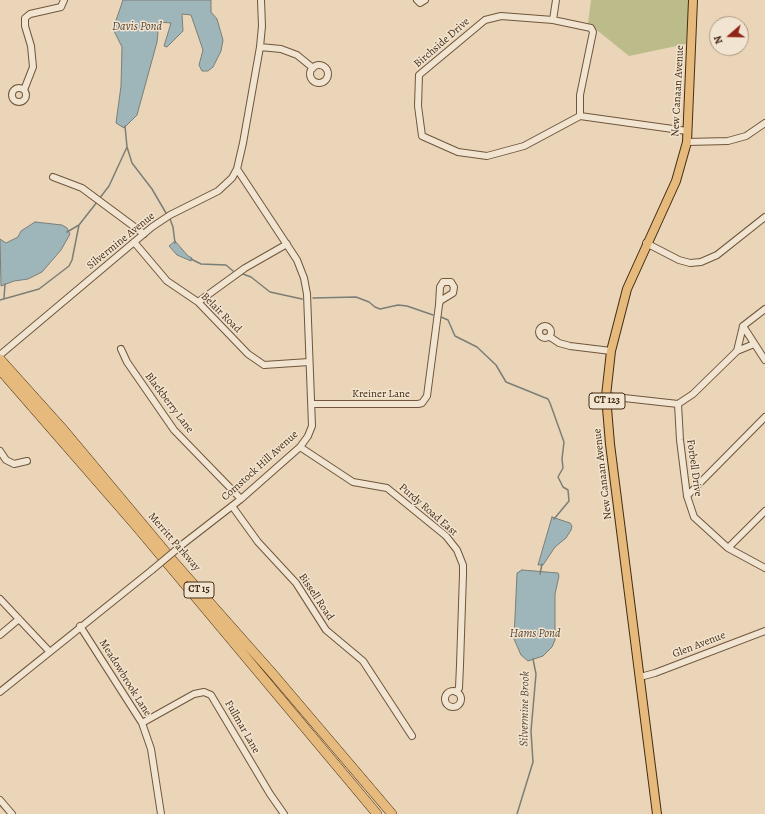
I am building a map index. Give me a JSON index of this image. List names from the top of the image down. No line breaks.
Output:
{"streets":{"highway":["Merritt Parkway","CT 15"],"main road":["New Canaan Avenue","CT 123"],"street":["Birchside Drive","Silvermine Avenue","Belair Road","Kreiner Lane","Blackberry Lane","Comstock Hill Avenue","Forbell Drive","Purdy Road East","Bissell Road","Glen Avenue","Meadowbrook Lane","Fullmar Lane"]},"crossings":[["New Canaan Avenue","Glen Avenue"],["Silvermine Avenue","Belair Road"],["Silvermine Avenue","Comstock Hill Avenue"],["Belair Road","Comstock Hill Avenue"],["Kreiner Lane","Comstock Hill Avenue"],["Blackberry Lane","Comstock Hill Avenue"],["Comstock Hill Avenue","Purdy Road East"],["Comstock Hill Avenue","Bissell Road"],["Comstock Hill Avenue","Meadowbrook Lane"],["Meadowbrook Lane","Fullmar Lane"]],"water":["Davis Pond","Hams Pond","Silvermine Brook"],"north":"left"}
